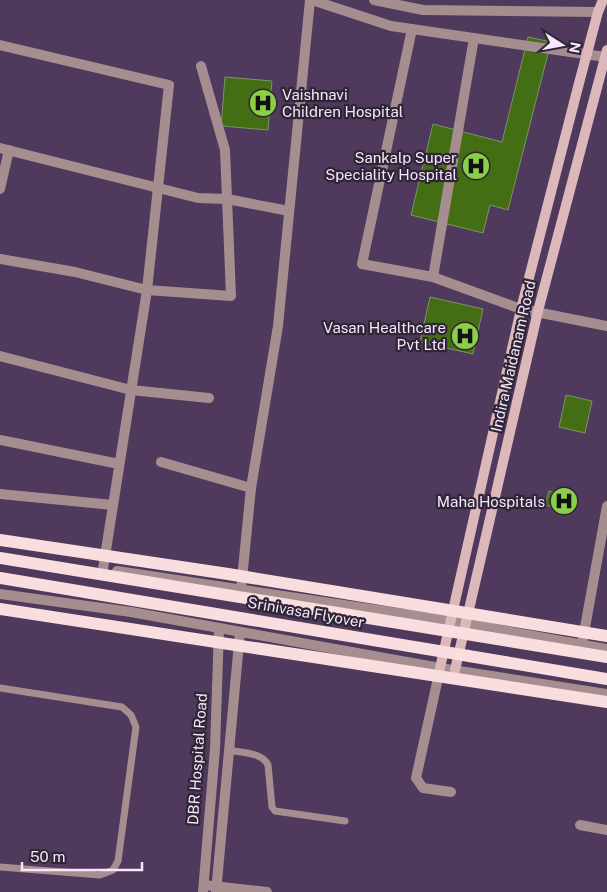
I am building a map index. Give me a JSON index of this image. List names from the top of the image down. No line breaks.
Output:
{"streets":{"main road":["Indira Maidanam Road","Srinivasa Flyover"],"street":["DBR Hospital Road"]},"places":{"hospital":["Vaishnavi Children Hospital","Sankalp Super Speciality Hospital","Vasan Healthcare Pvt Ltd","Maha Hospitals"]},"scale_bar":"50 m","north":"right"}
